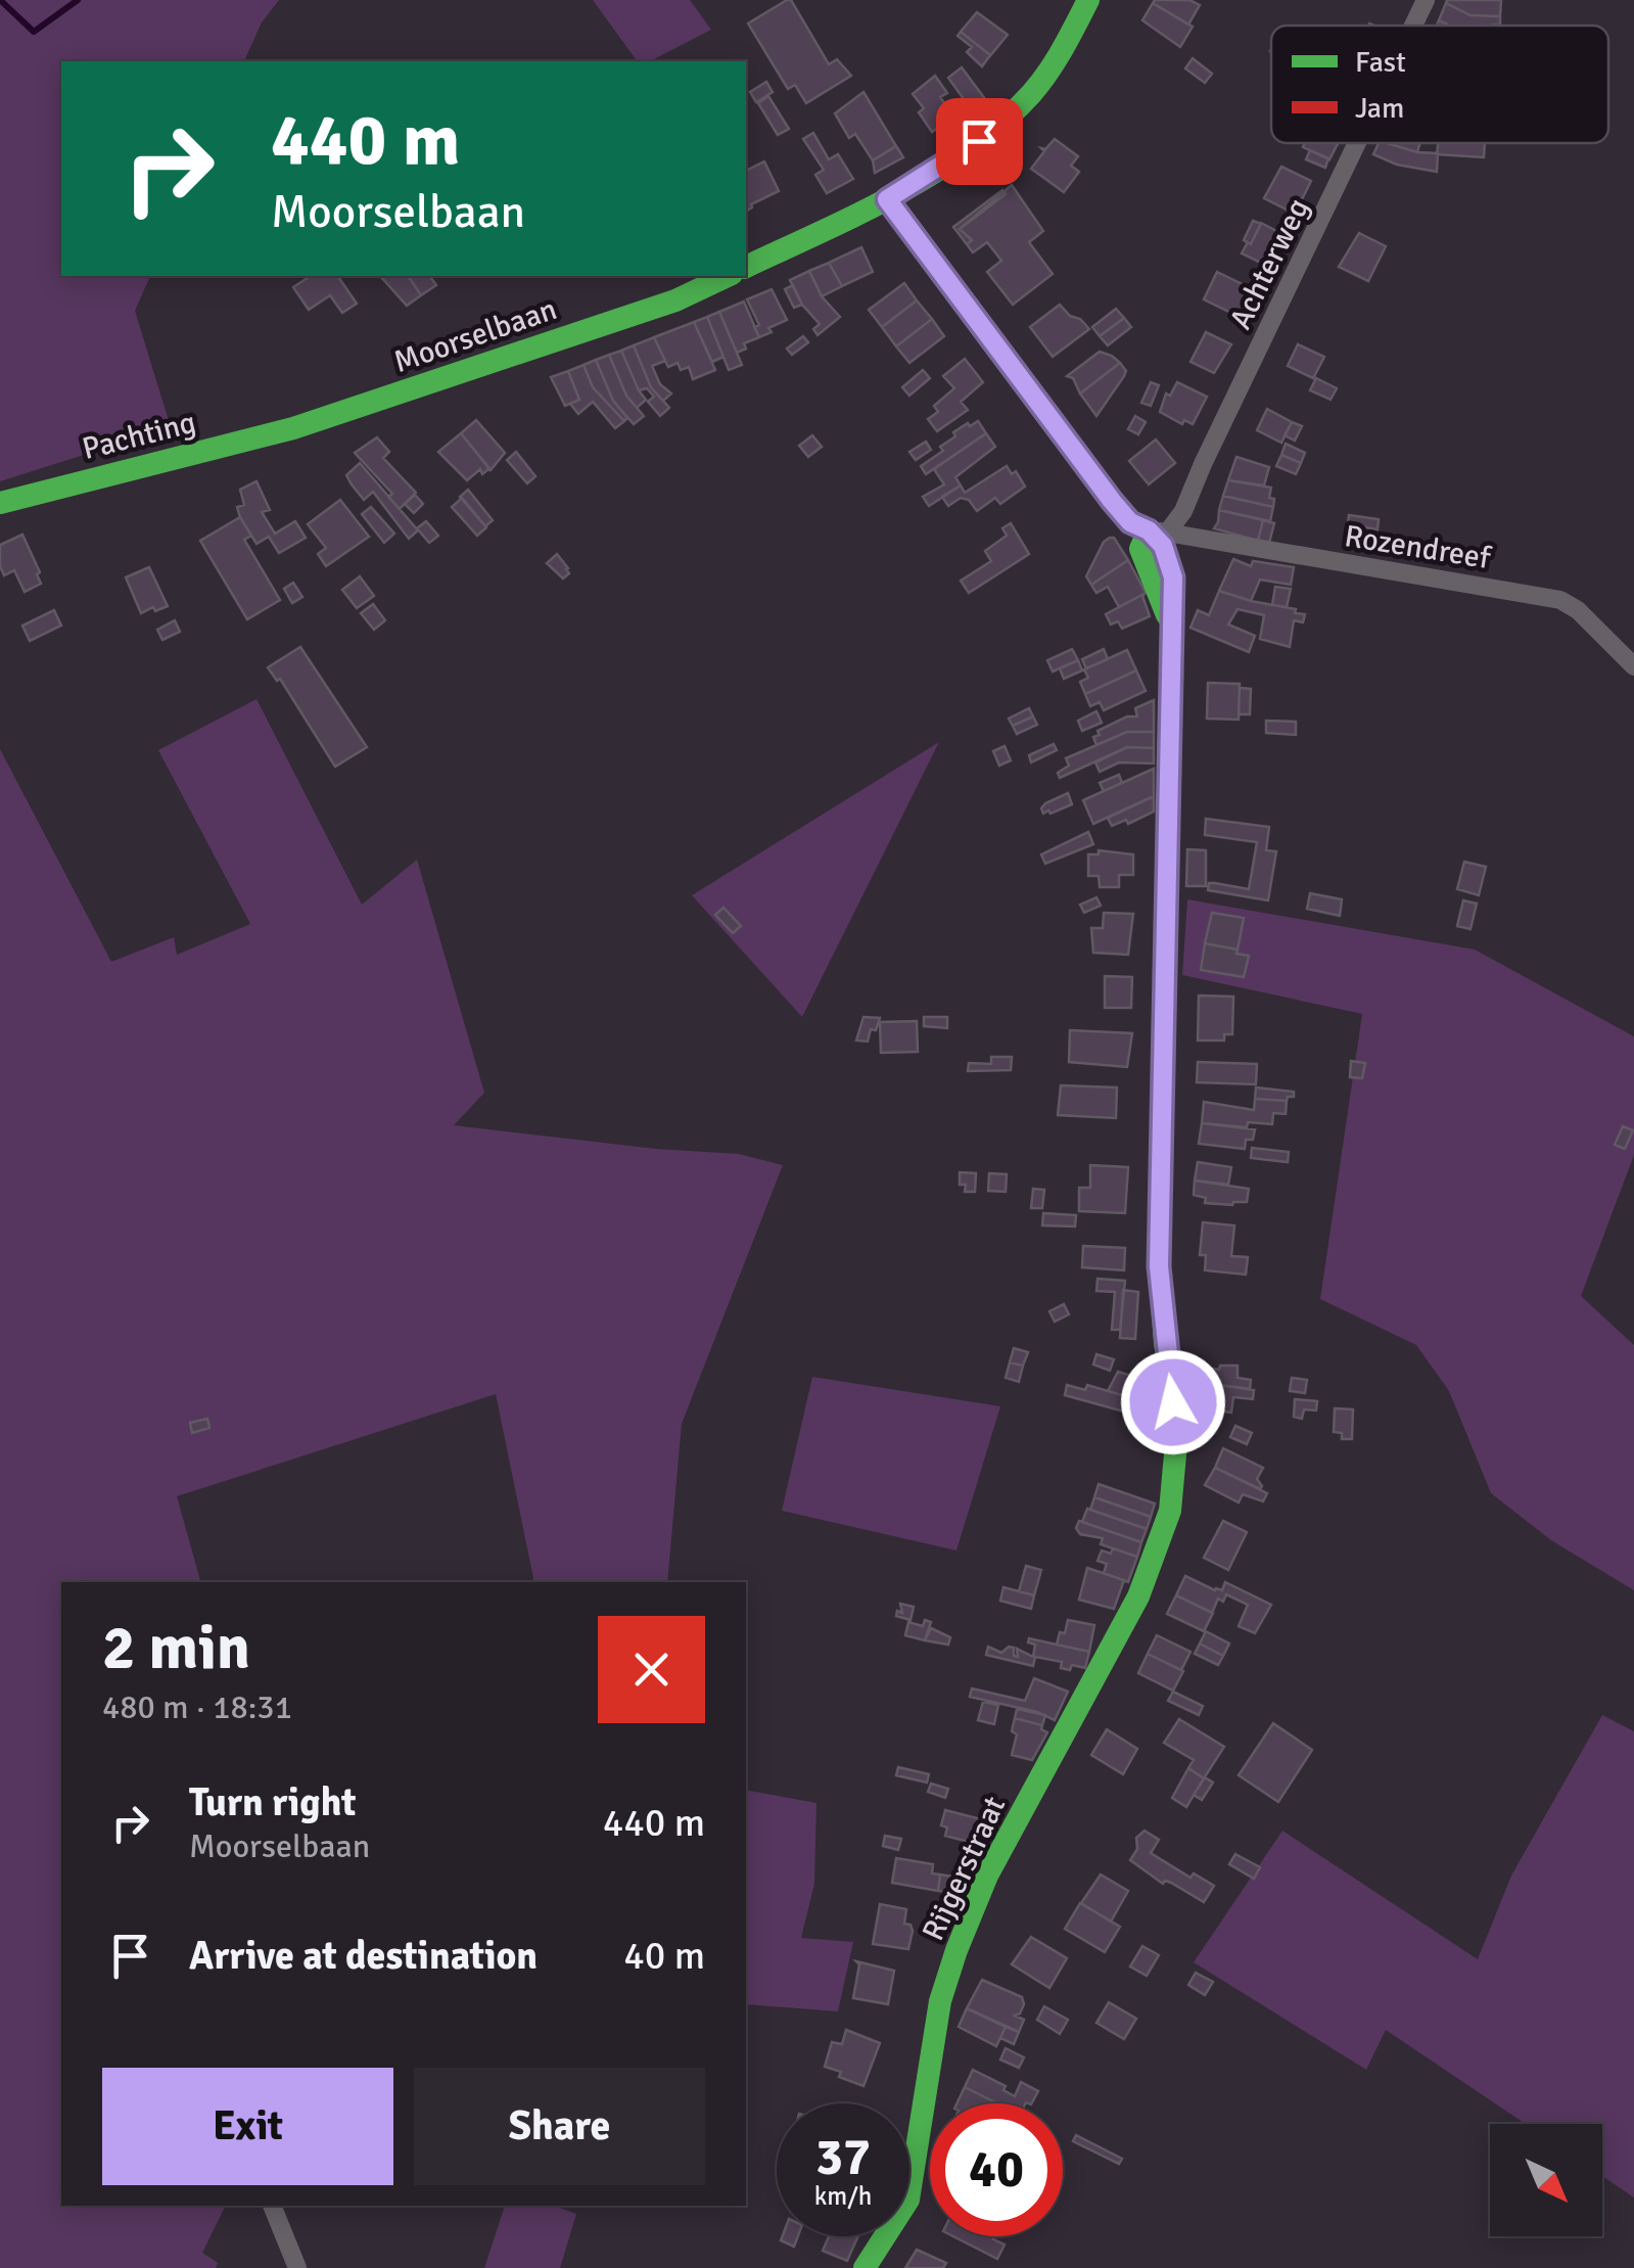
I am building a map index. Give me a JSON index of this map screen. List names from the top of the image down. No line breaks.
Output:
{"streets":{"street":["Achterweg","Moorselbaan","Pachting","Rozendreef","Rijgerstraat"]},"crossings":[["Achterweg","Rozendreef"],["Achterweg","Rijgerstraat"],["Moorselbaan","Pachting"],["Rozendreef","Rijgerstraat"]],"legend":["Fast","Jam"],"north":"bottom right","page":{"turn":["440 m","Moorselbaan"],"heading":["2 min","480 m · 18:31"],"list":[{"name":"Turn right","note":"Moorselbaan","value":"440 m"},{"name":"Arrive at destination","value":"40 m"}],"buttons":["Exit","Share"],"speed":"37 km/h","limit":"40"}}
